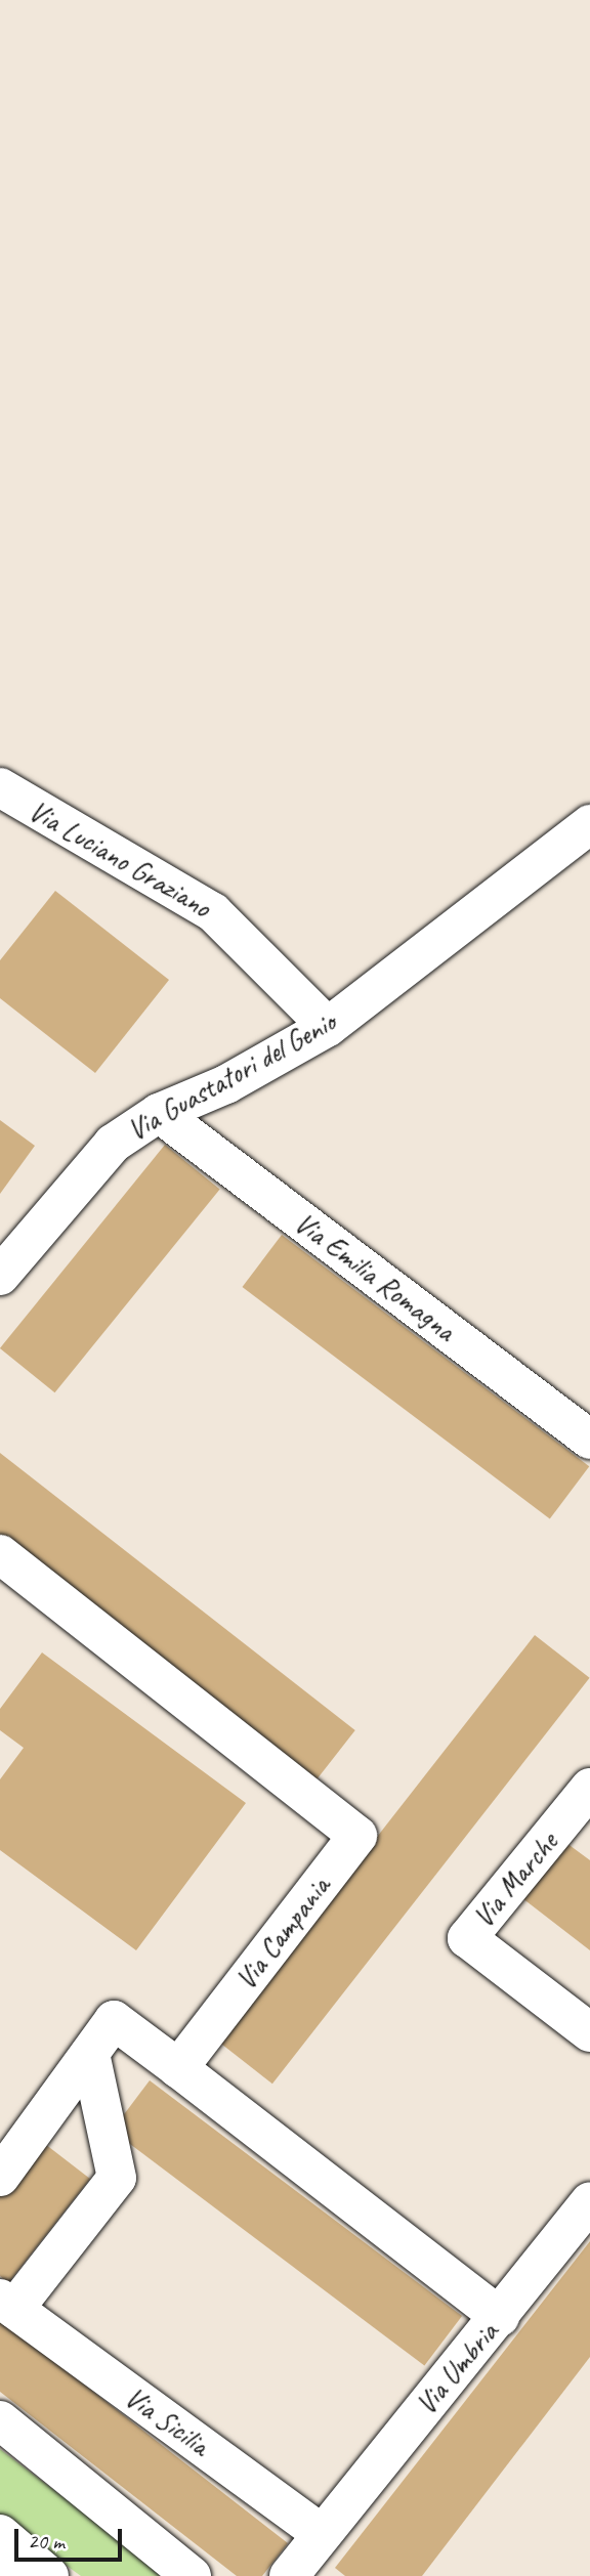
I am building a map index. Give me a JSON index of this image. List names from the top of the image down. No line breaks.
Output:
{"streets":{"street":["Via Luciano Graziano","Via Guastatori del Genio","Via Emilia Romagna","Via Marche","Via Campania","Via Umbria","Via Sicilia"]},"crossings":[["Via Luciano Graziano","Via Guastatori del Genio"],["Via Guastatori del Genio","Via Emilia Romagna"],["Via Umbria","Via Sicilia"]],"scale_bar":"20 m"}
